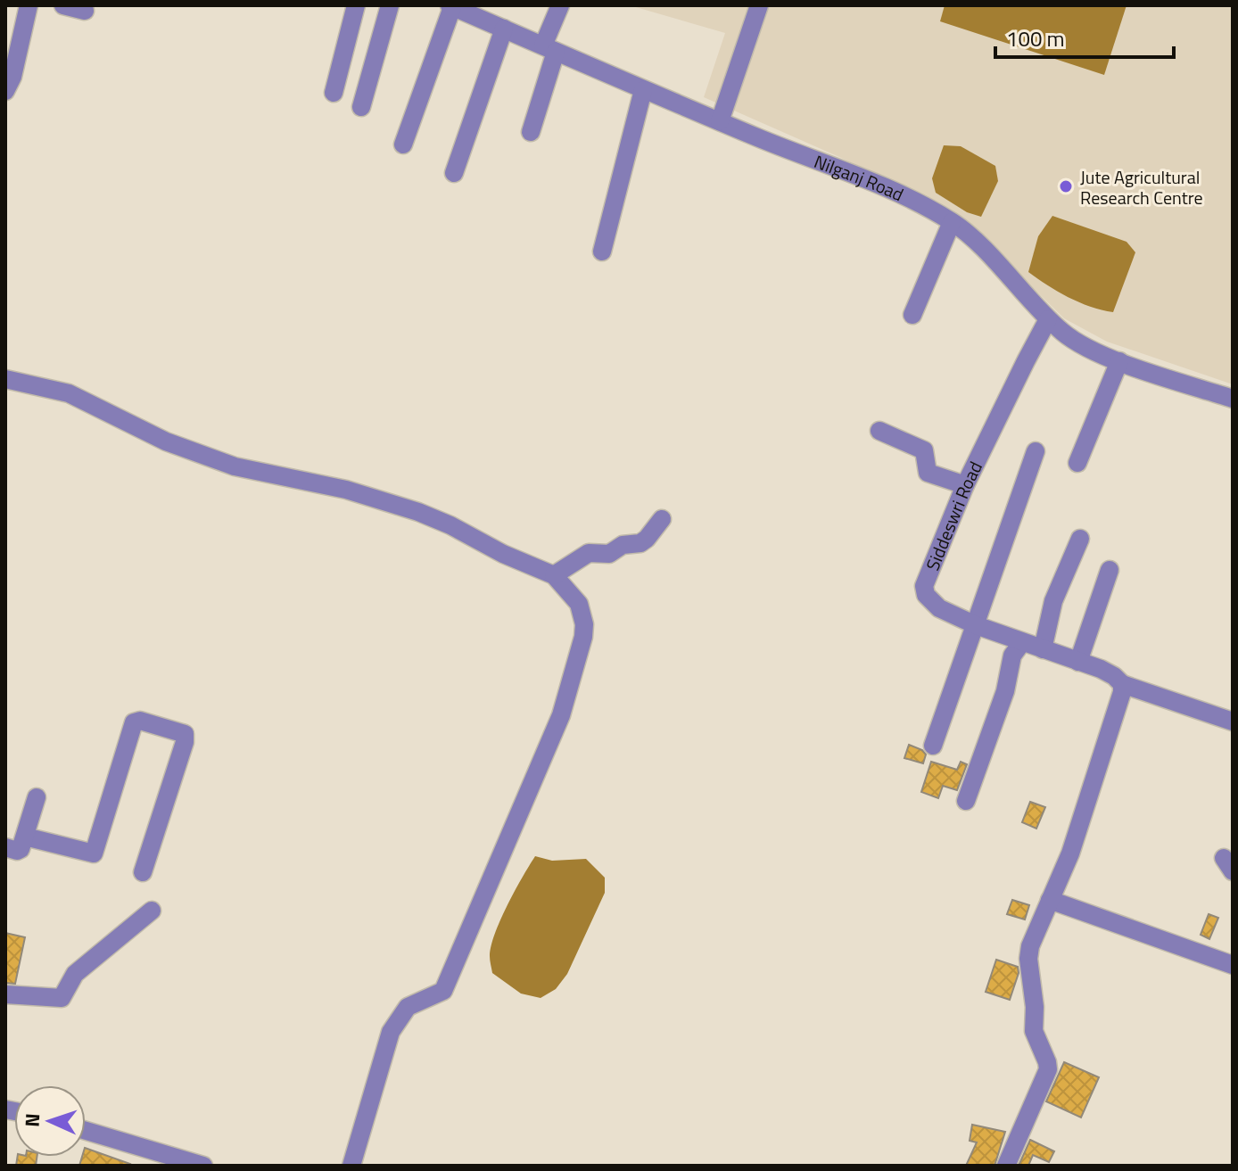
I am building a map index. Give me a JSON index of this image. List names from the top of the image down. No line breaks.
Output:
{"streets":{"street":["Nilganj Road","Siddeswri Road"]},"crossings":[["Nilganj Road","Siddeswri Road"]],"places":["Jute Agricultural Research Centre"],"scale_bar":"100 m","north":"left"}
